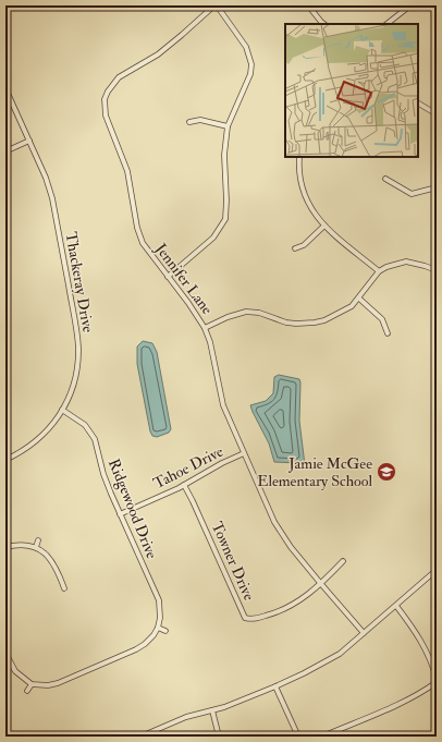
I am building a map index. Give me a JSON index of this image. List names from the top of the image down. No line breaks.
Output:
{"streets":{"street":["Jennifer Lane","Thackeray Drive","Tahoe Drive","Ridgewood Drive","Towner Drive"]},"crossings":[["Jennifer Lane","Tahoe Drive"],["Jennifer Lane","Towner Drive"],["Thackeray Drive","Ridgewood Drive"],["Tahoe Drive","Ridgewood Drive"],["Tahoe Drive","Towner Drive"]],"places":{"school or university":["Jamie McGee Elementary School"]}}
